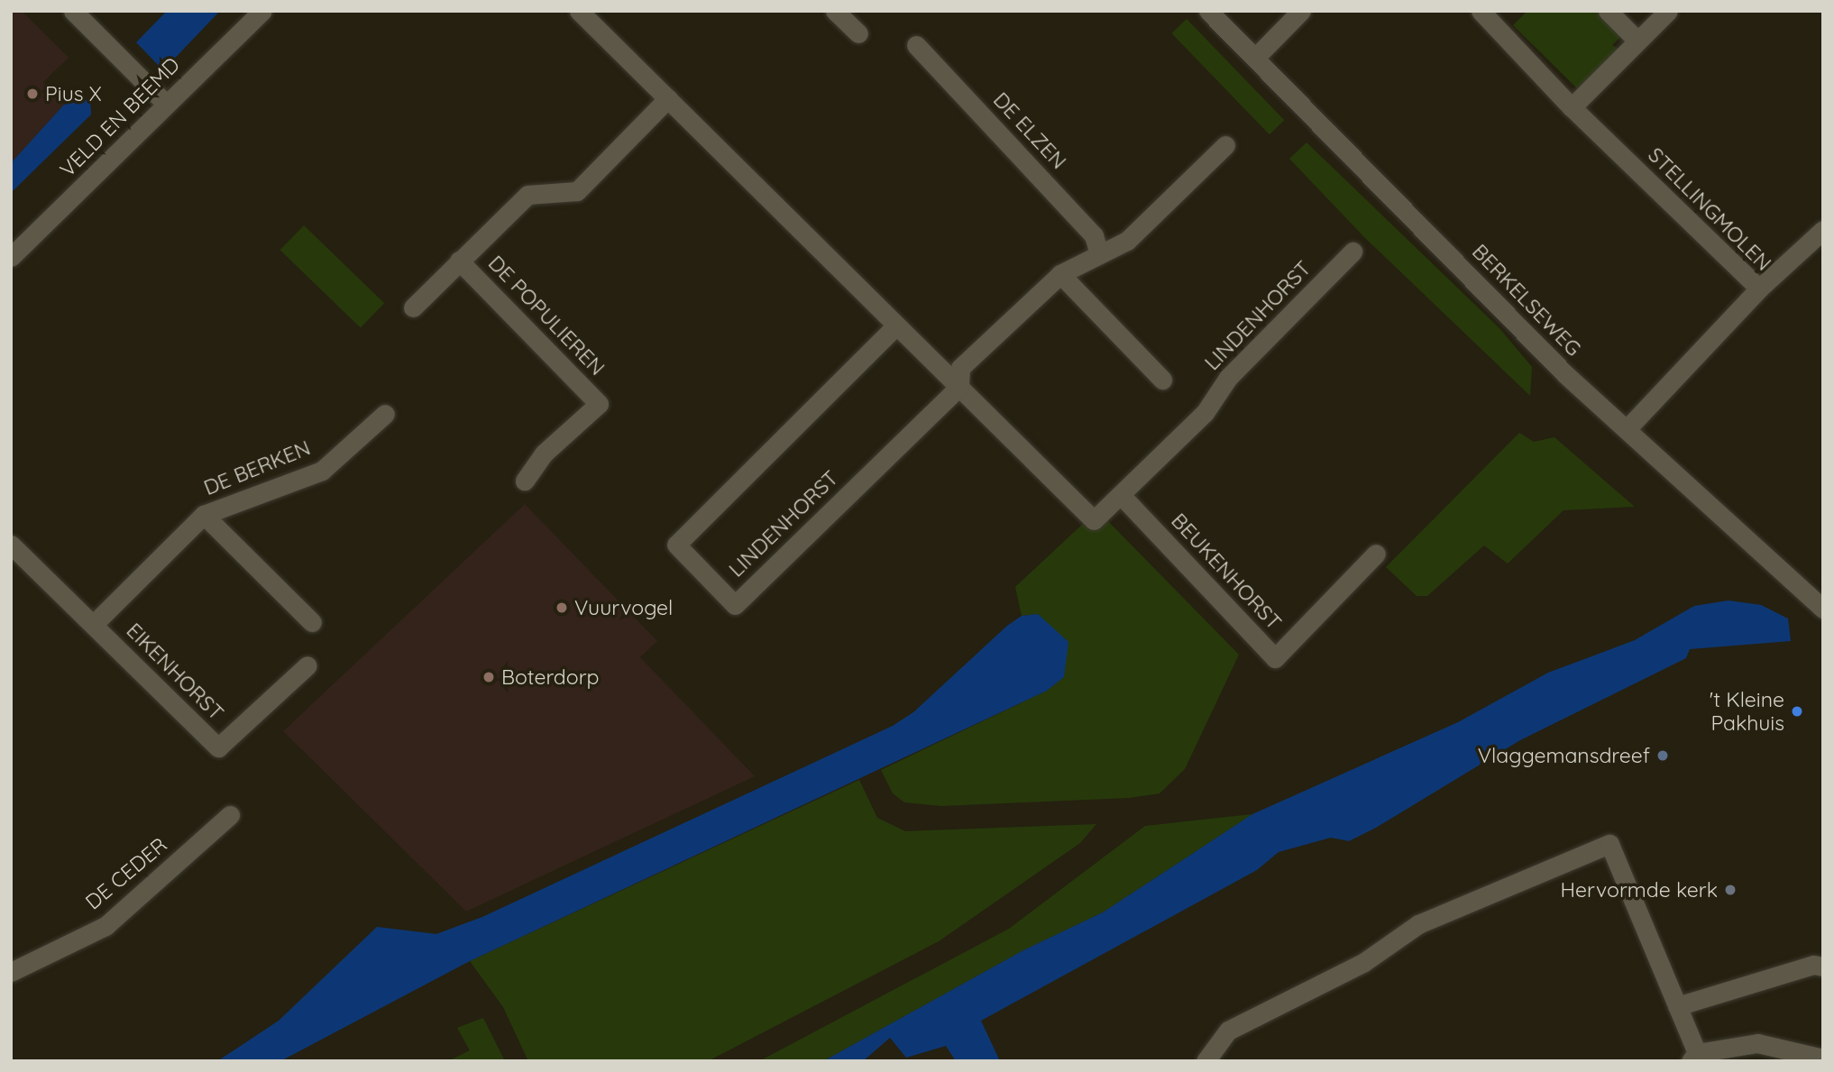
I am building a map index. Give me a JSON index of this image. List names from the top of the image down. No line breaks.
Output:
{"streets":{"street":["VELD EN BEEMD","DE ELZEN","STELLINGMOLEN","BERKELSEWEG","DE POPULIEREN","LINDENHORST","DE BERKEN","BEUKENHORST","EIKENHORST","DE CEDER"]},"crossings":[["STELLINGMOLEN","BERKELSEWEG"],["DE POPULIEREN","LINDENHORST"],["LINDENHORST","BEUKENHORST"],["DE BERKEN","EIKENHORST"]],"places":["Pius X","Vuurvogel","Boterdorp","'t Kleine Pakhuis","Vlaggemansdreef","Hervormde kerk"]}
